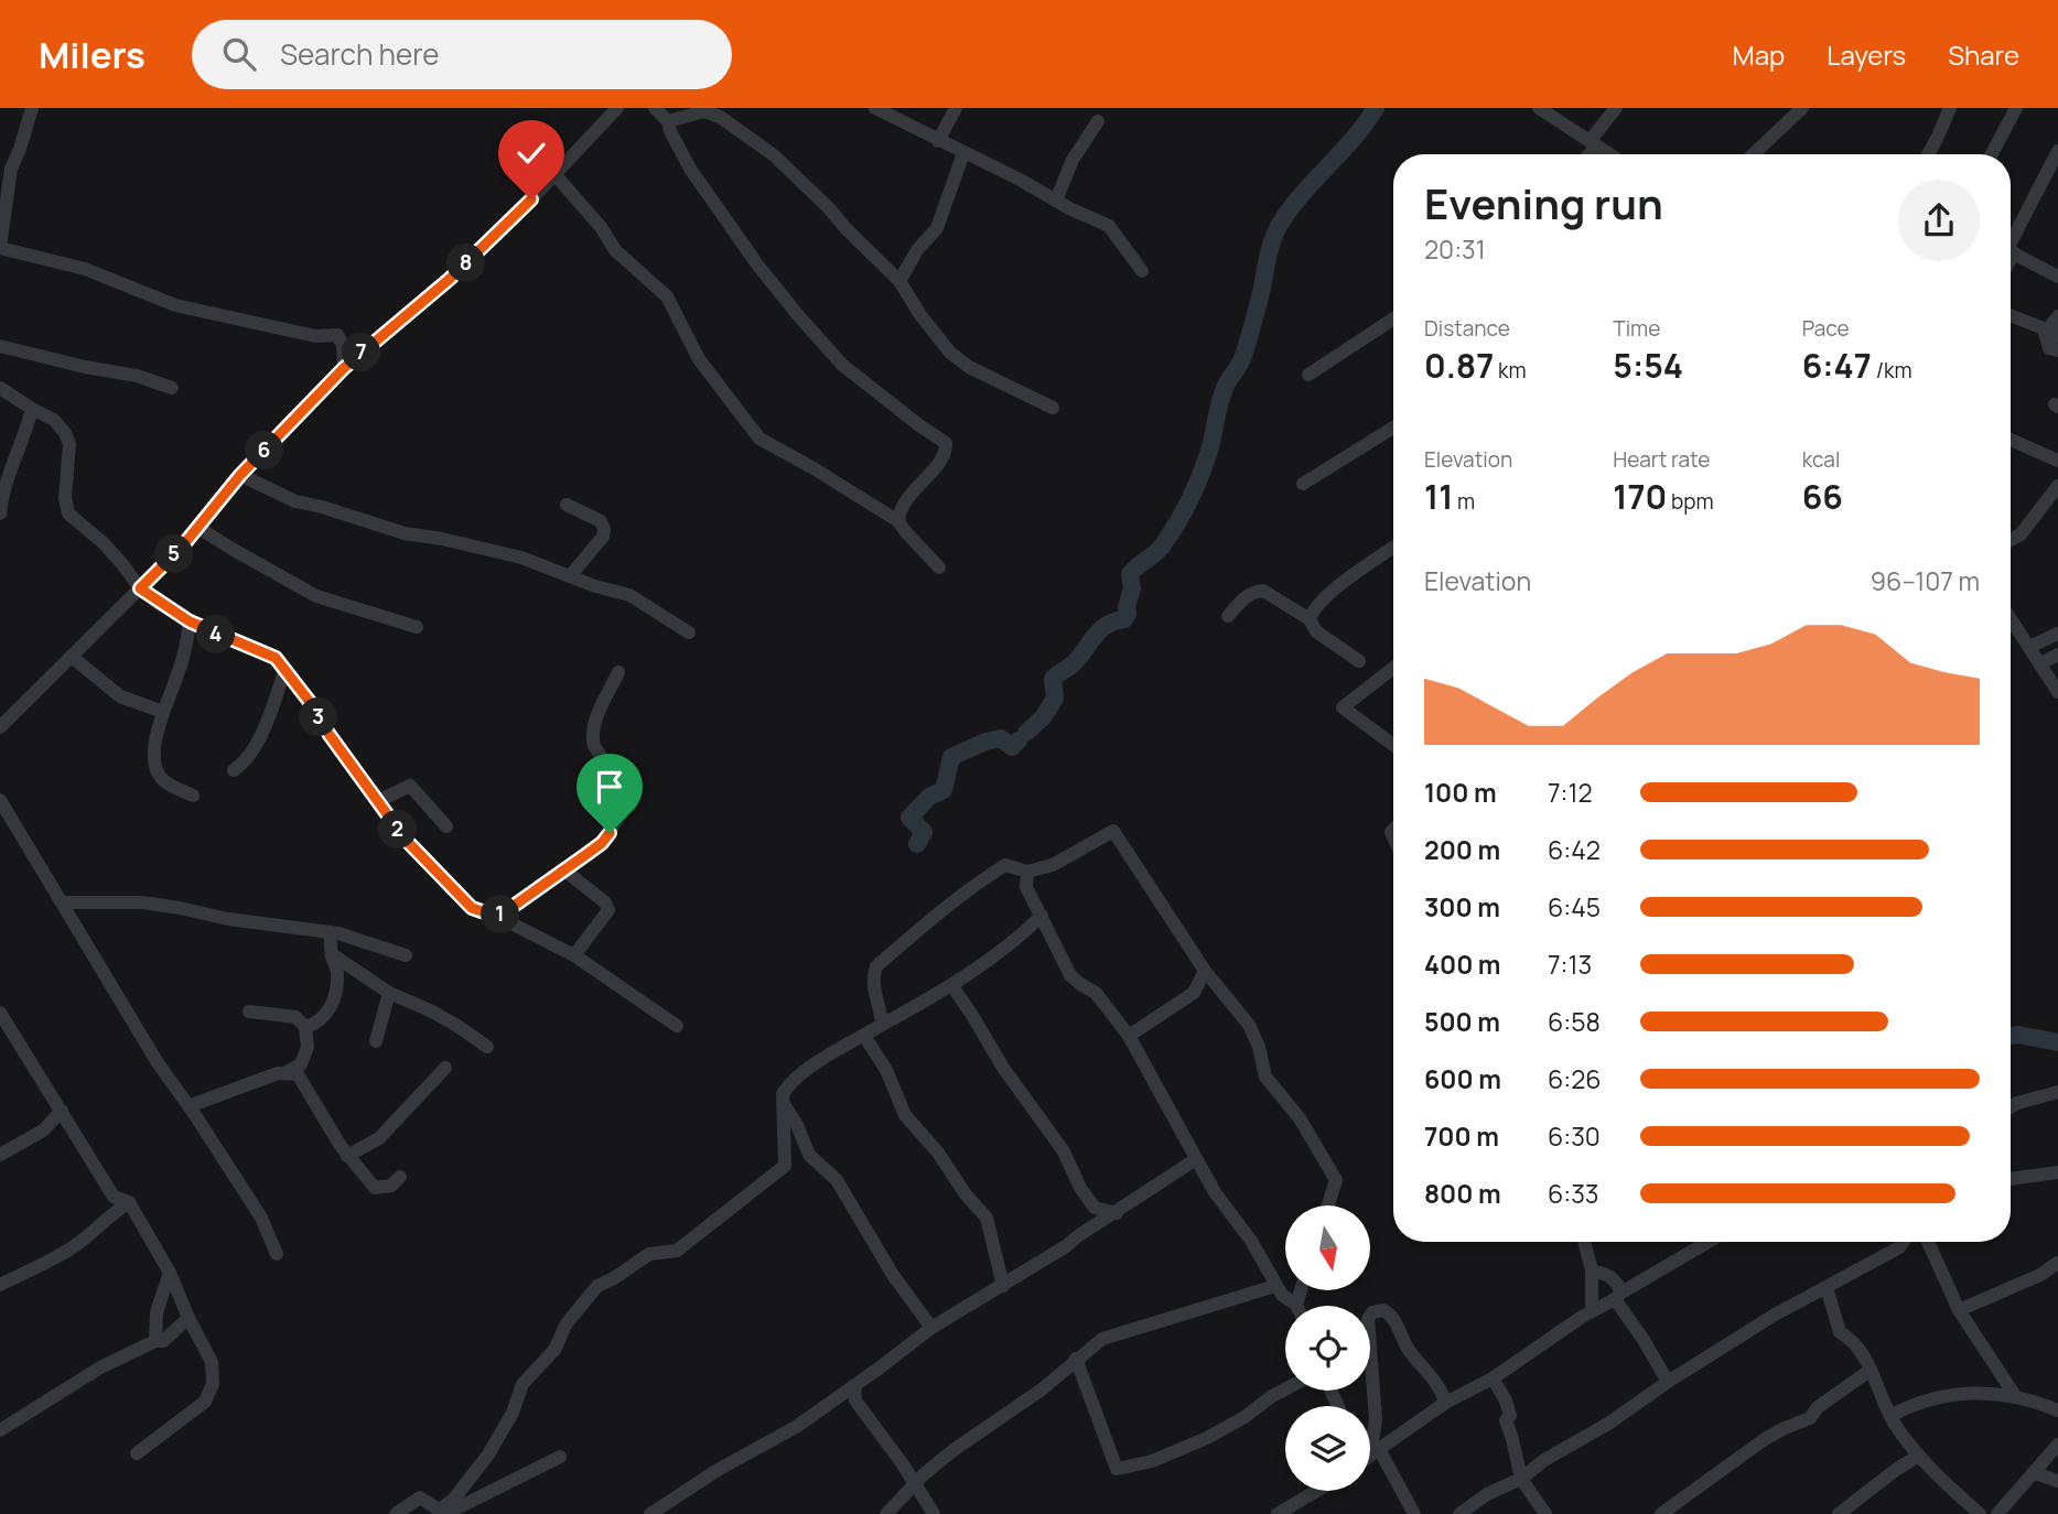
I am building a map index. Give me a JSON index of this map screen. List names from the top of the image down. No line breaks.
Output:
{"north":"bottom","page":{"header":"Milers","search":"Search here","nav":["Map","Layers","Share"],"heading":["Evening run","20:31"],"pins":["8","7","6","5","4","3","2","1"],"stats":[["Distance","0.87 km"],["Time","5:54"],["Pace","6:47 /km"],["Elevation","11 m"],["Heart rate","170 bpm"],["kcal","66"]],"chart":["Elevation","96–107 m"],"list":[{"name":"100 m","note":"7:12"},{"name":"200 m","note":"6:42"},{"name":"300 m","note":"6:45"},{"name":"400 m","note":"7:13"},{"name":"500 m","note":"6:58"},{"name":"600 m","note":"6:26"},{"name":"700 m","note":"6:30"},{"name":"800 m","note":"6:33"}]}}
